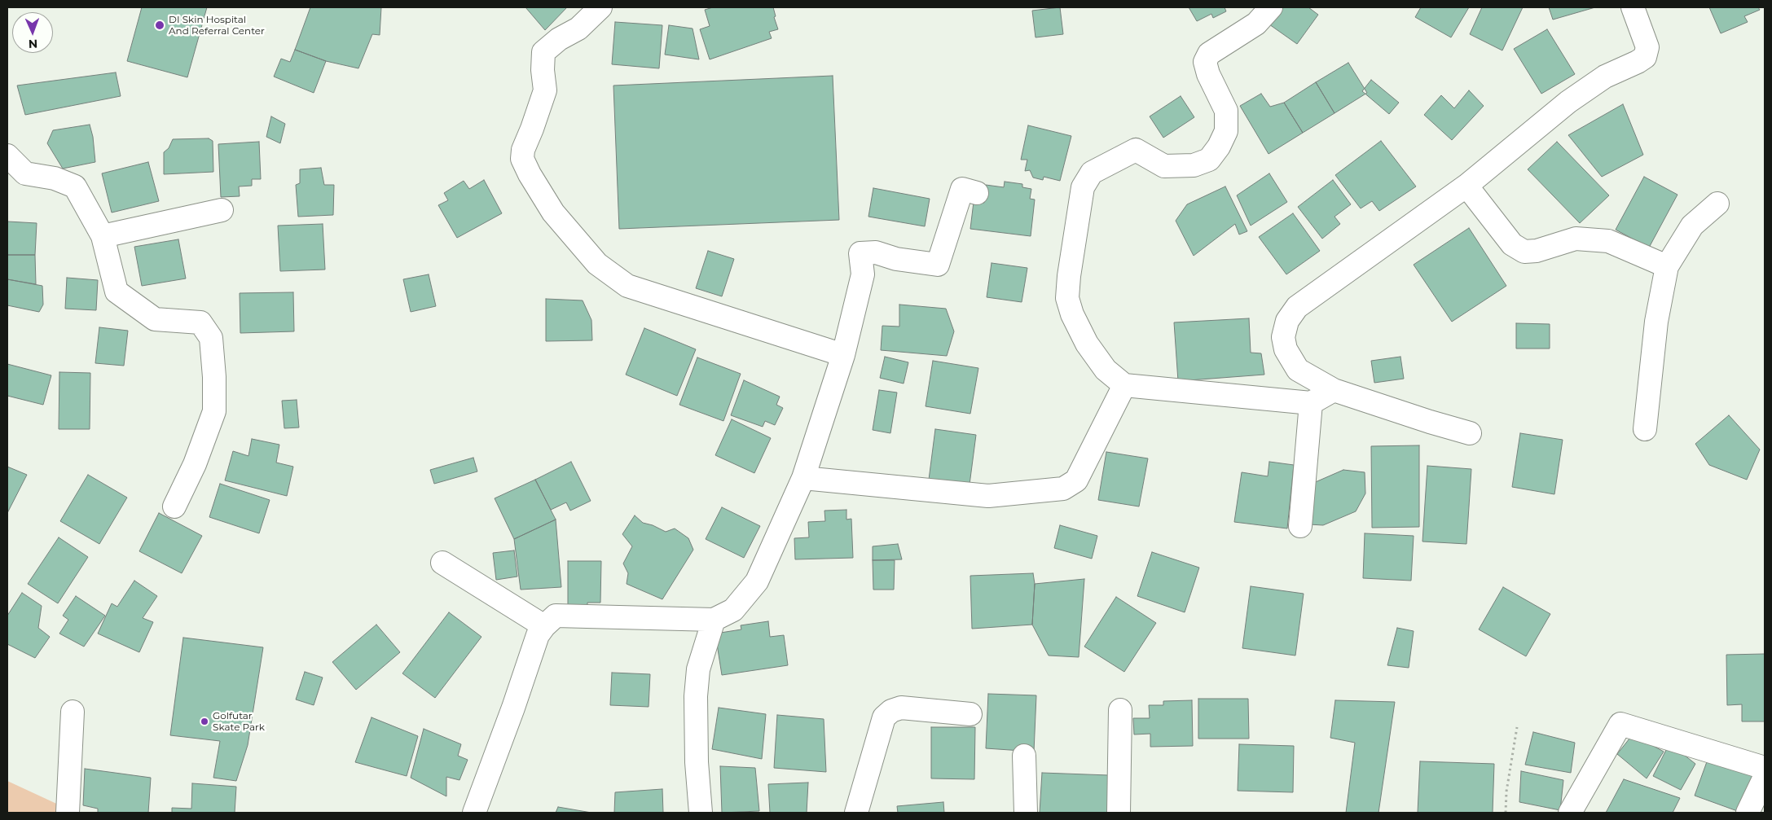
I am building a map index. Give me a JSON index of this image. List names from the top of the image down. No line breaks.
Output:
{"places":["DI Skin Hospital And Referral Center","Golfutar Skate Park"],"north":"bottom"}
